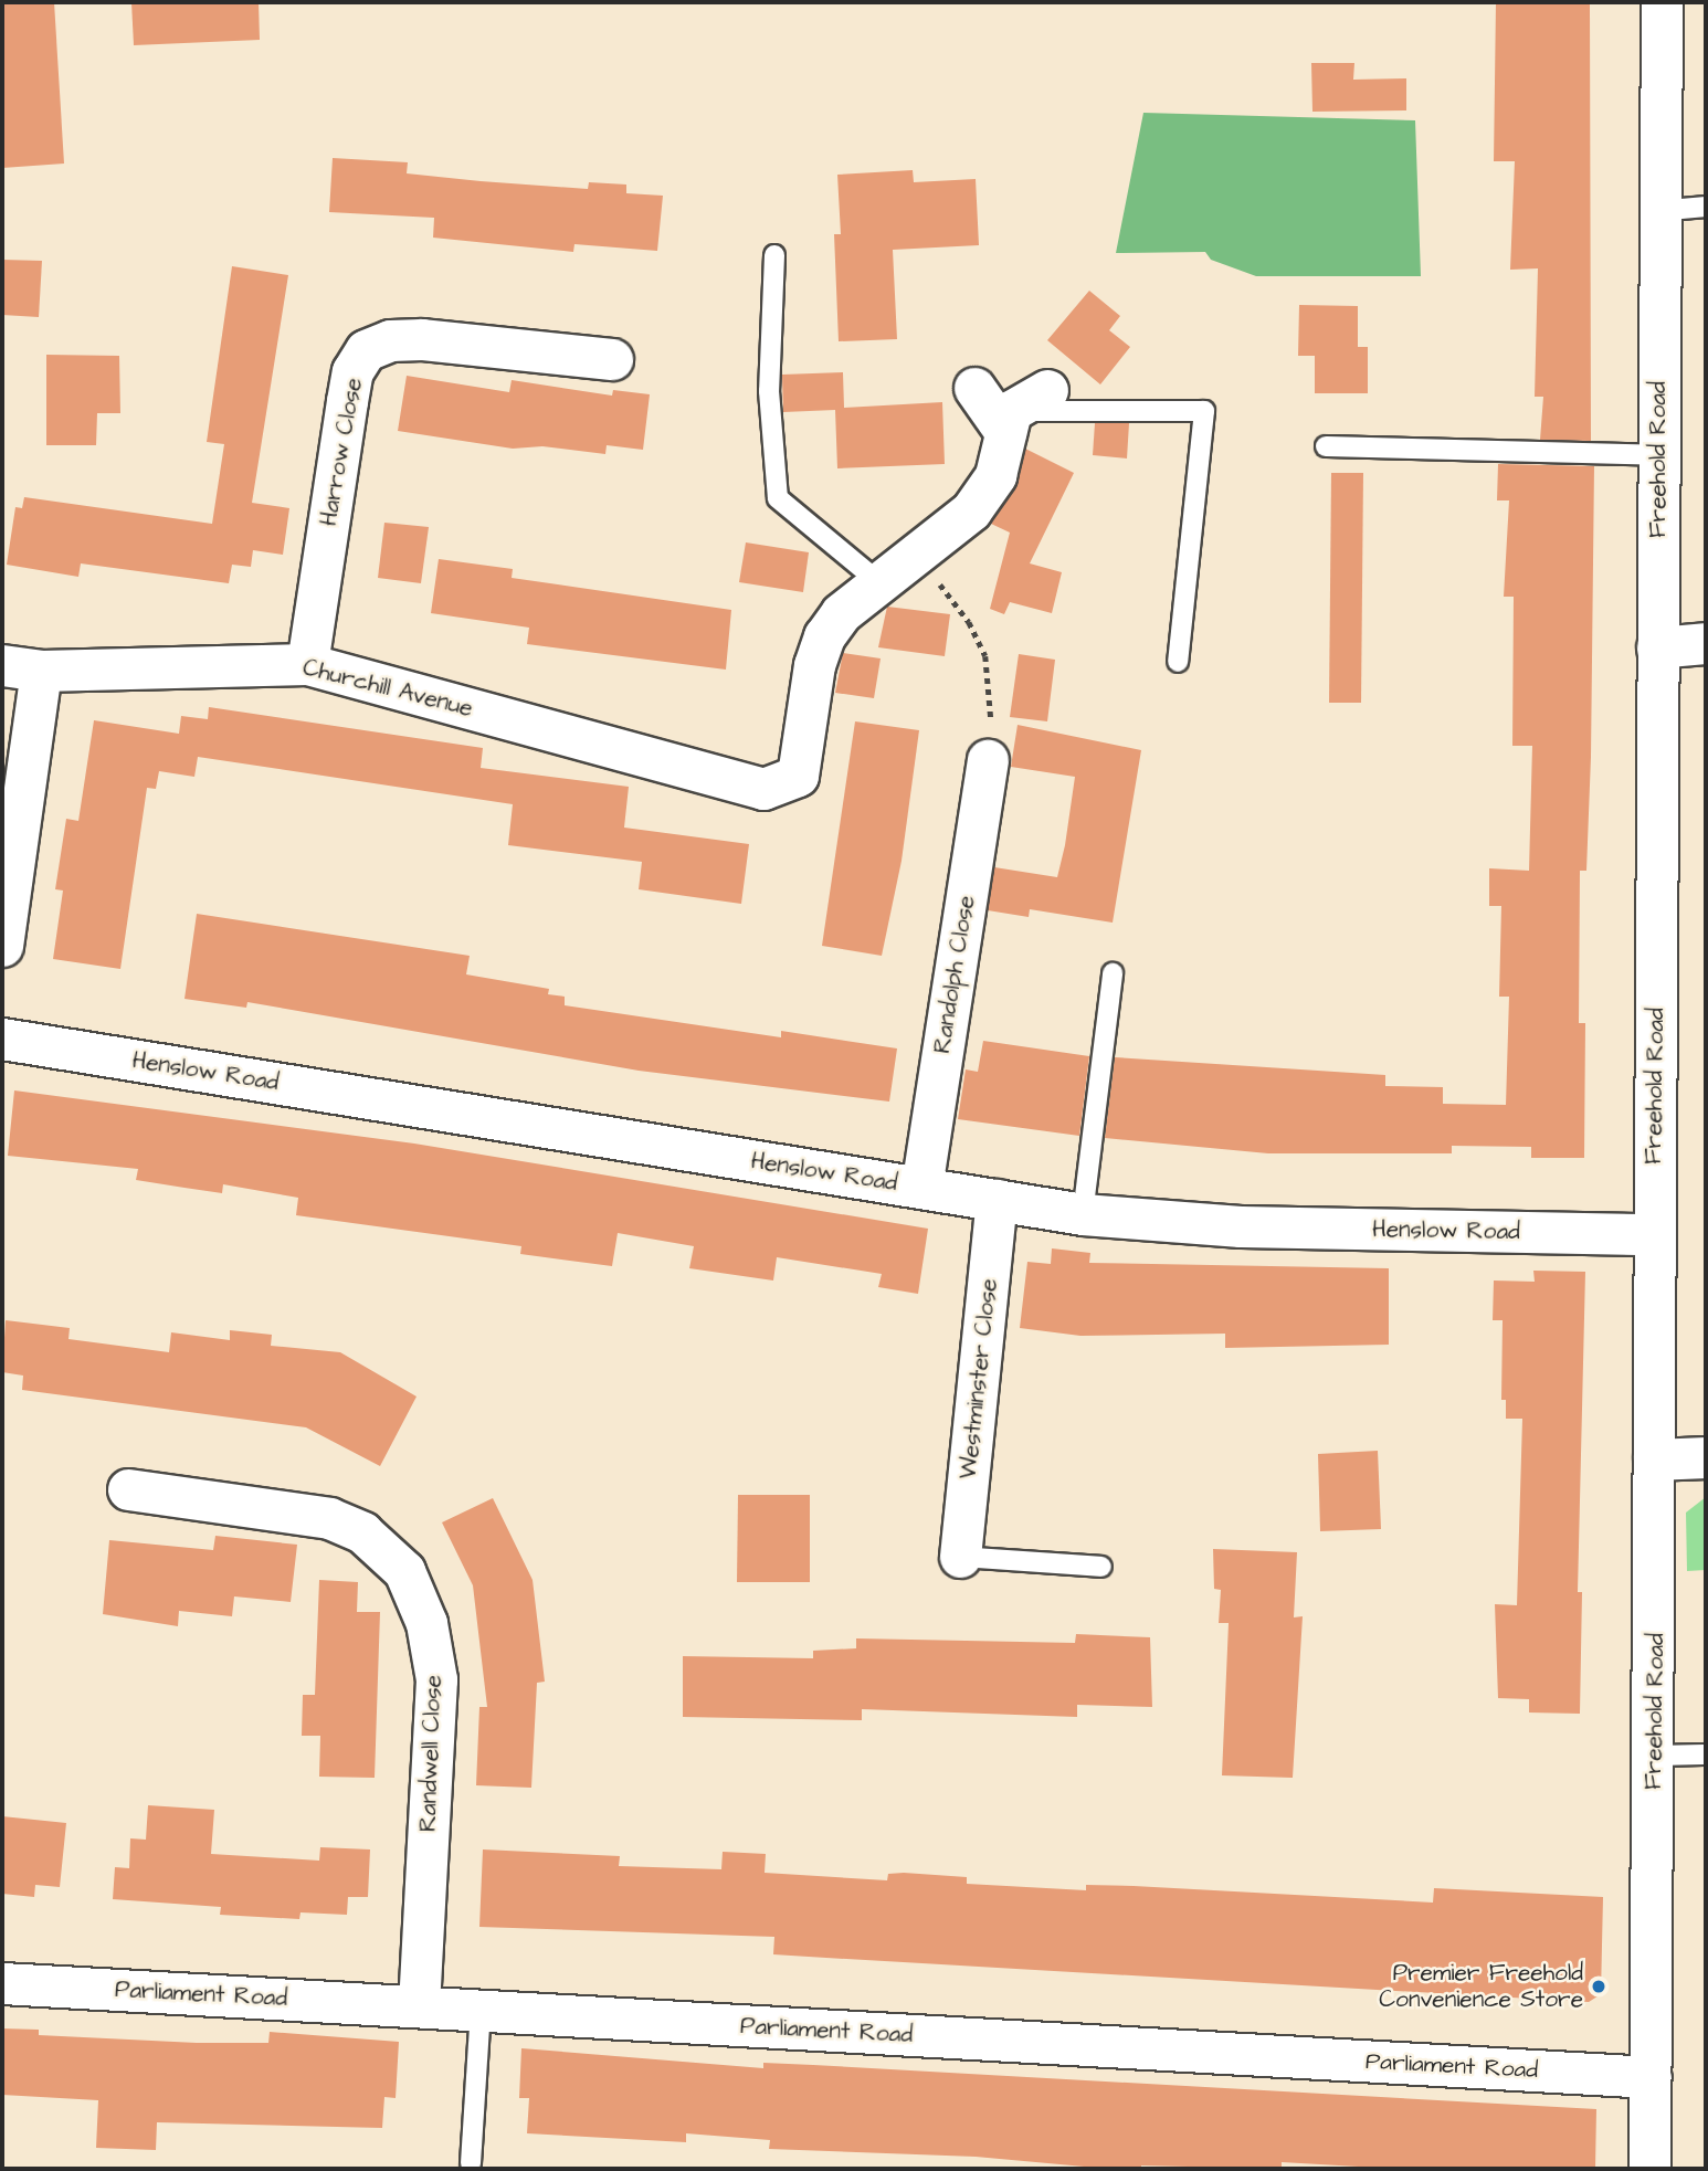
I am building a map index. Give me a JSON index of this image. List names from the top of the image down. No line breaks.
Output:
{"streets":{"street":["Harrow Close","Freehold Road","Churchill Avenue","Randolph Close","Henslow Road","Westminster Close","Randwell Close","Parliament Road"]},"crossings":[["Harrow Close","Churchill Avenue"],["Freehold Road","Henslow Road"],["Freehold Road","Parliament Road"],["Randolph Close","Henslow Road"],["Henslow Road","Westminster Close"],["Randwell Close","Parliament Road"]],"places":["Premier Freehold Convenience Store"]}
